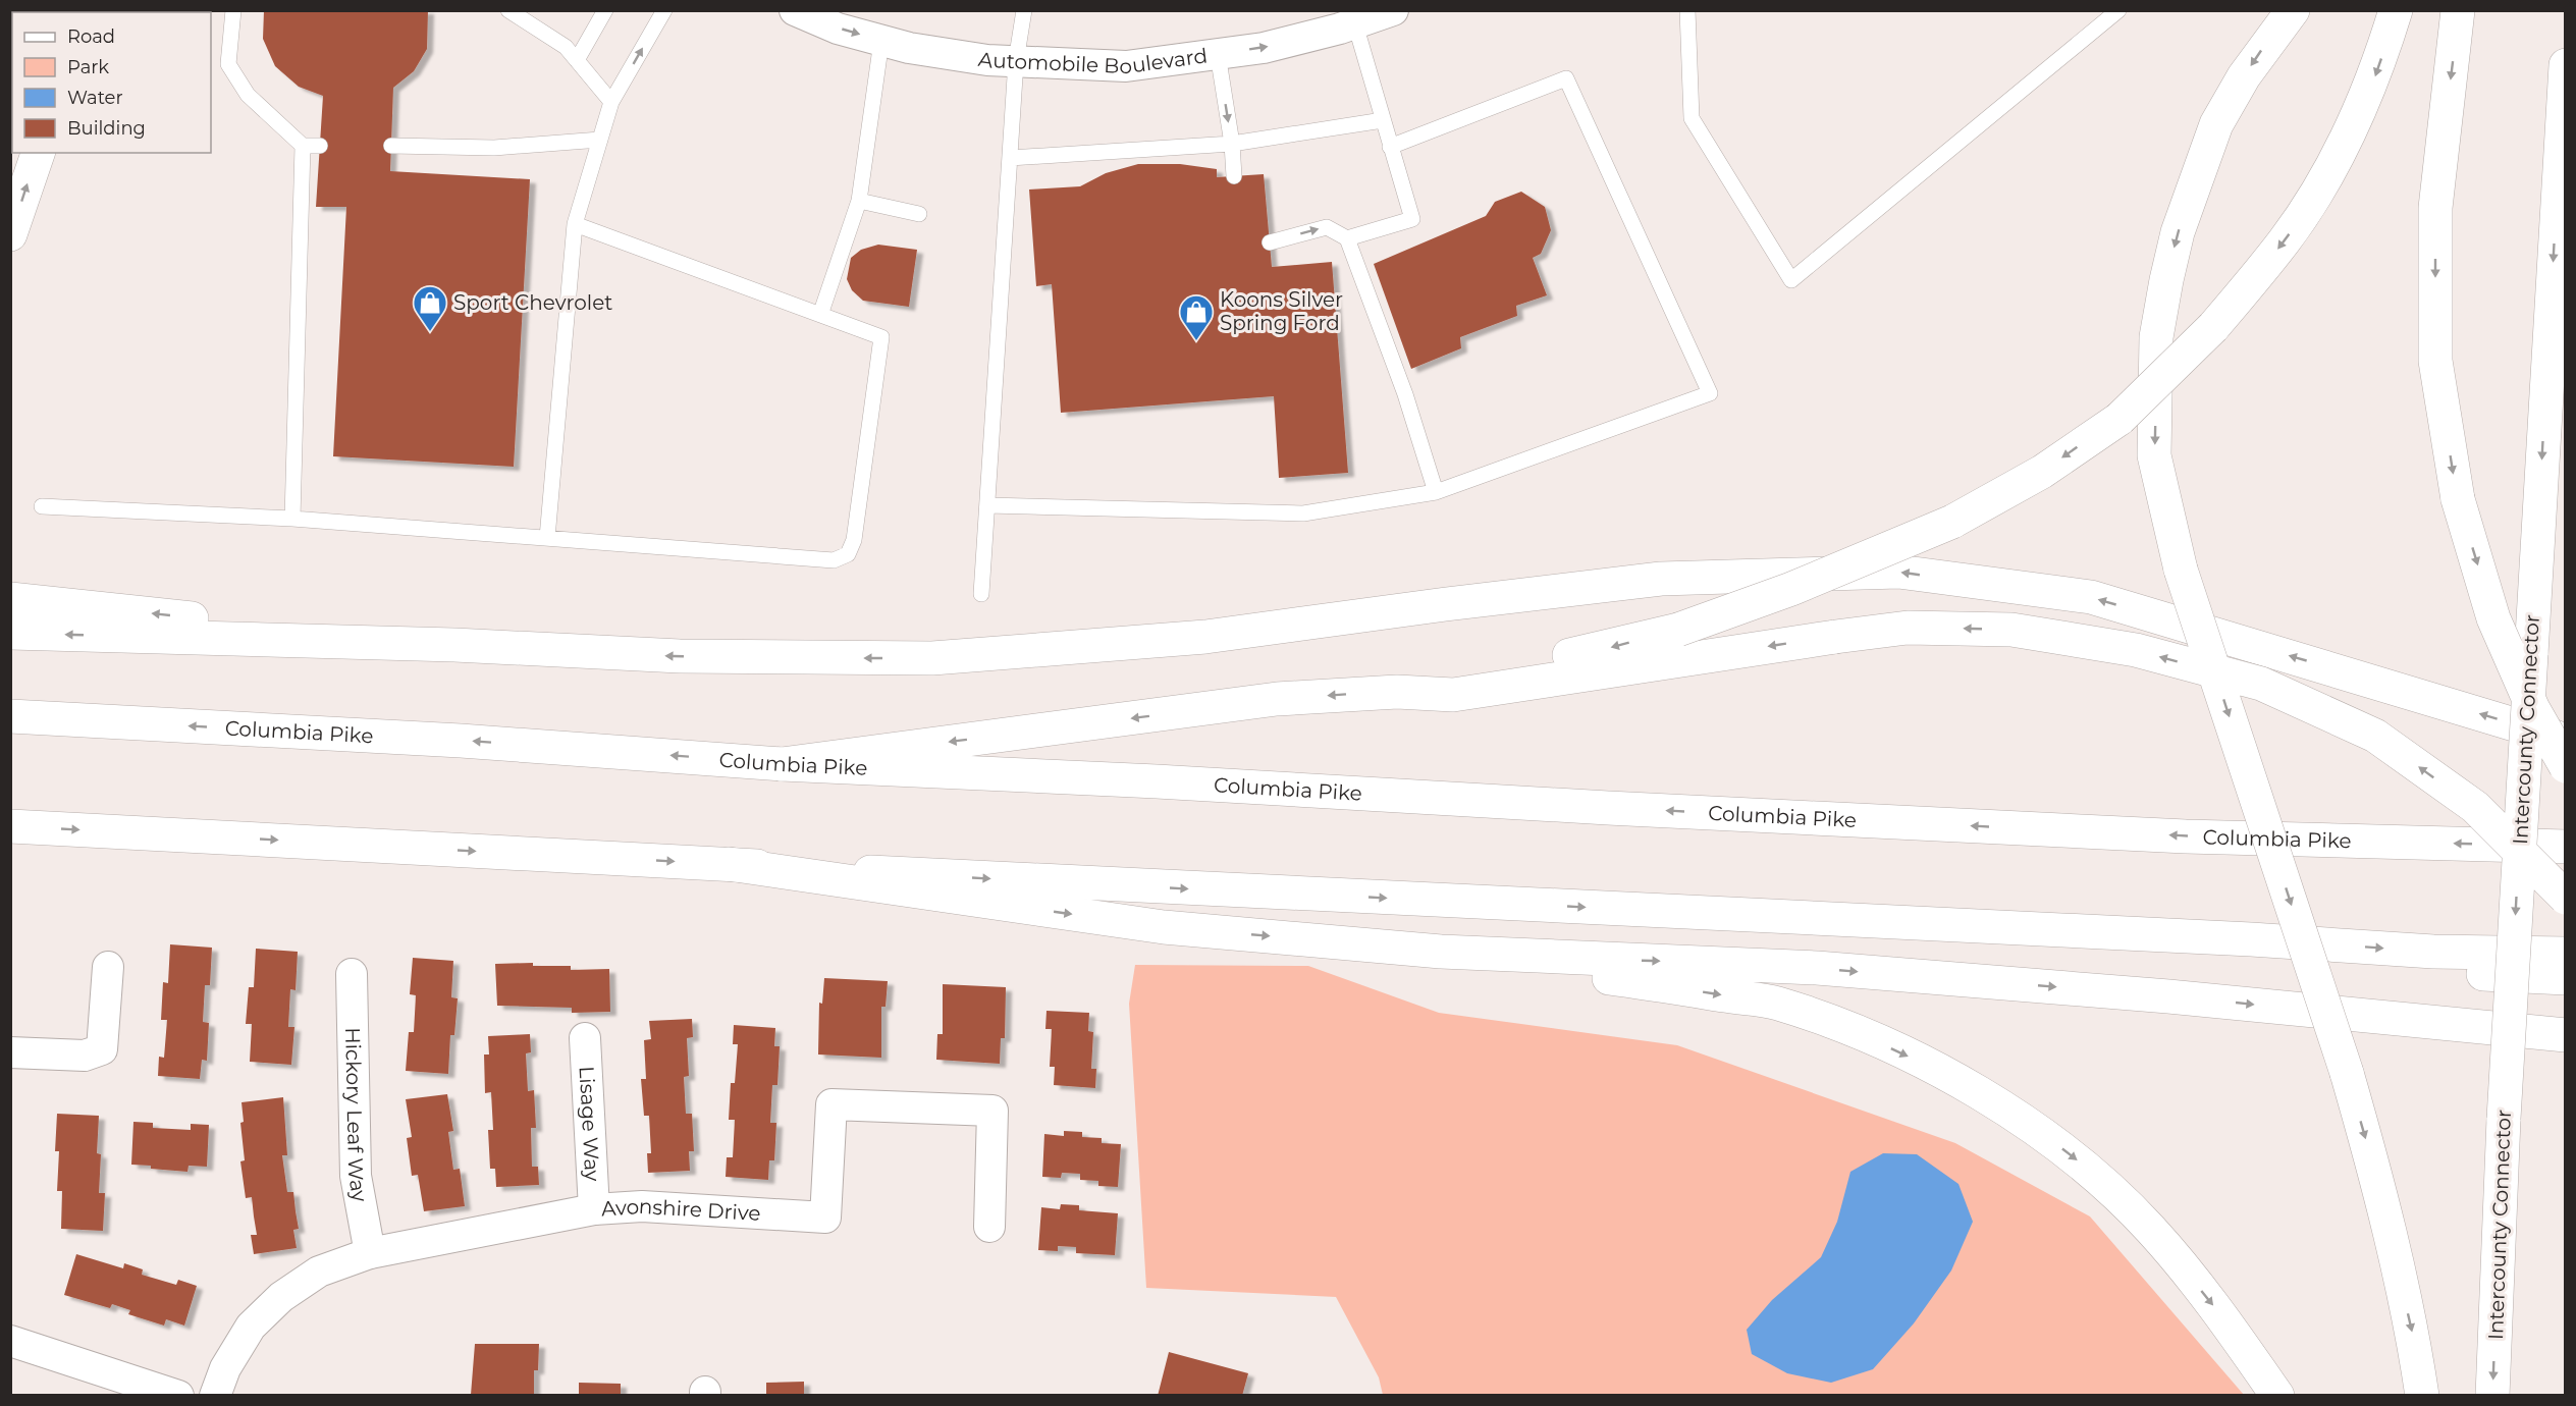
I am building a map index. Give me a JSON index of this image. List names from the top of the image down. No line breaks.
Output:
{"streets":{"main road":["Intercounty Connector","Columbia Pike"],"street":["Automobile Boulevard","Hickory Leaf Way","Lisage Way","Avonshire Drive"]},"crossings":[["Hickory Leaf Way","Avonshire Drive"],["Lisage Way","Avonshire Drive"]],"one_way":["Automobile Boulevard"],"places":{"shop":["Sport Chevrolet","Koons Silver Spring Ford"]},"legend":["Road","Park","Water","Building"]}
